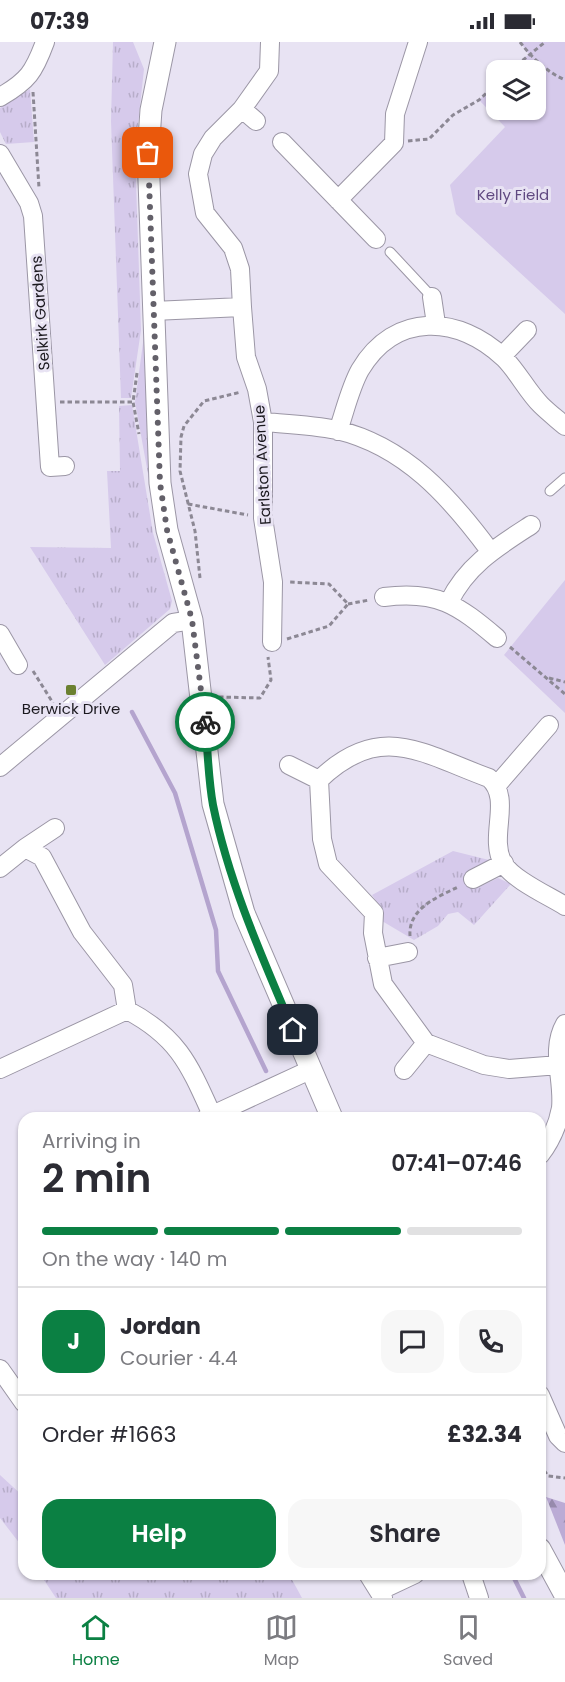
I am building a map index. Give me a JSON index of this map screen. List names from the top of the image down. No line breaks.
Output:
{"streets":{"street":["Selkirk Gardens","Earlston Avenue"]},"parks":["Kelly Field"],"places":{"transit":["Berwick Drive"]},"page":{"status":"07:39","heading":["2 min","Arriving in","07:41–07:46"],"panel":["Jordan","Courier · 4.4","Order #1663","£32.34"],"bar":"On the way · 140 m","round":"J","buttons":["Help","Share"],"tabs":["Home","Map","Saved"]}}
